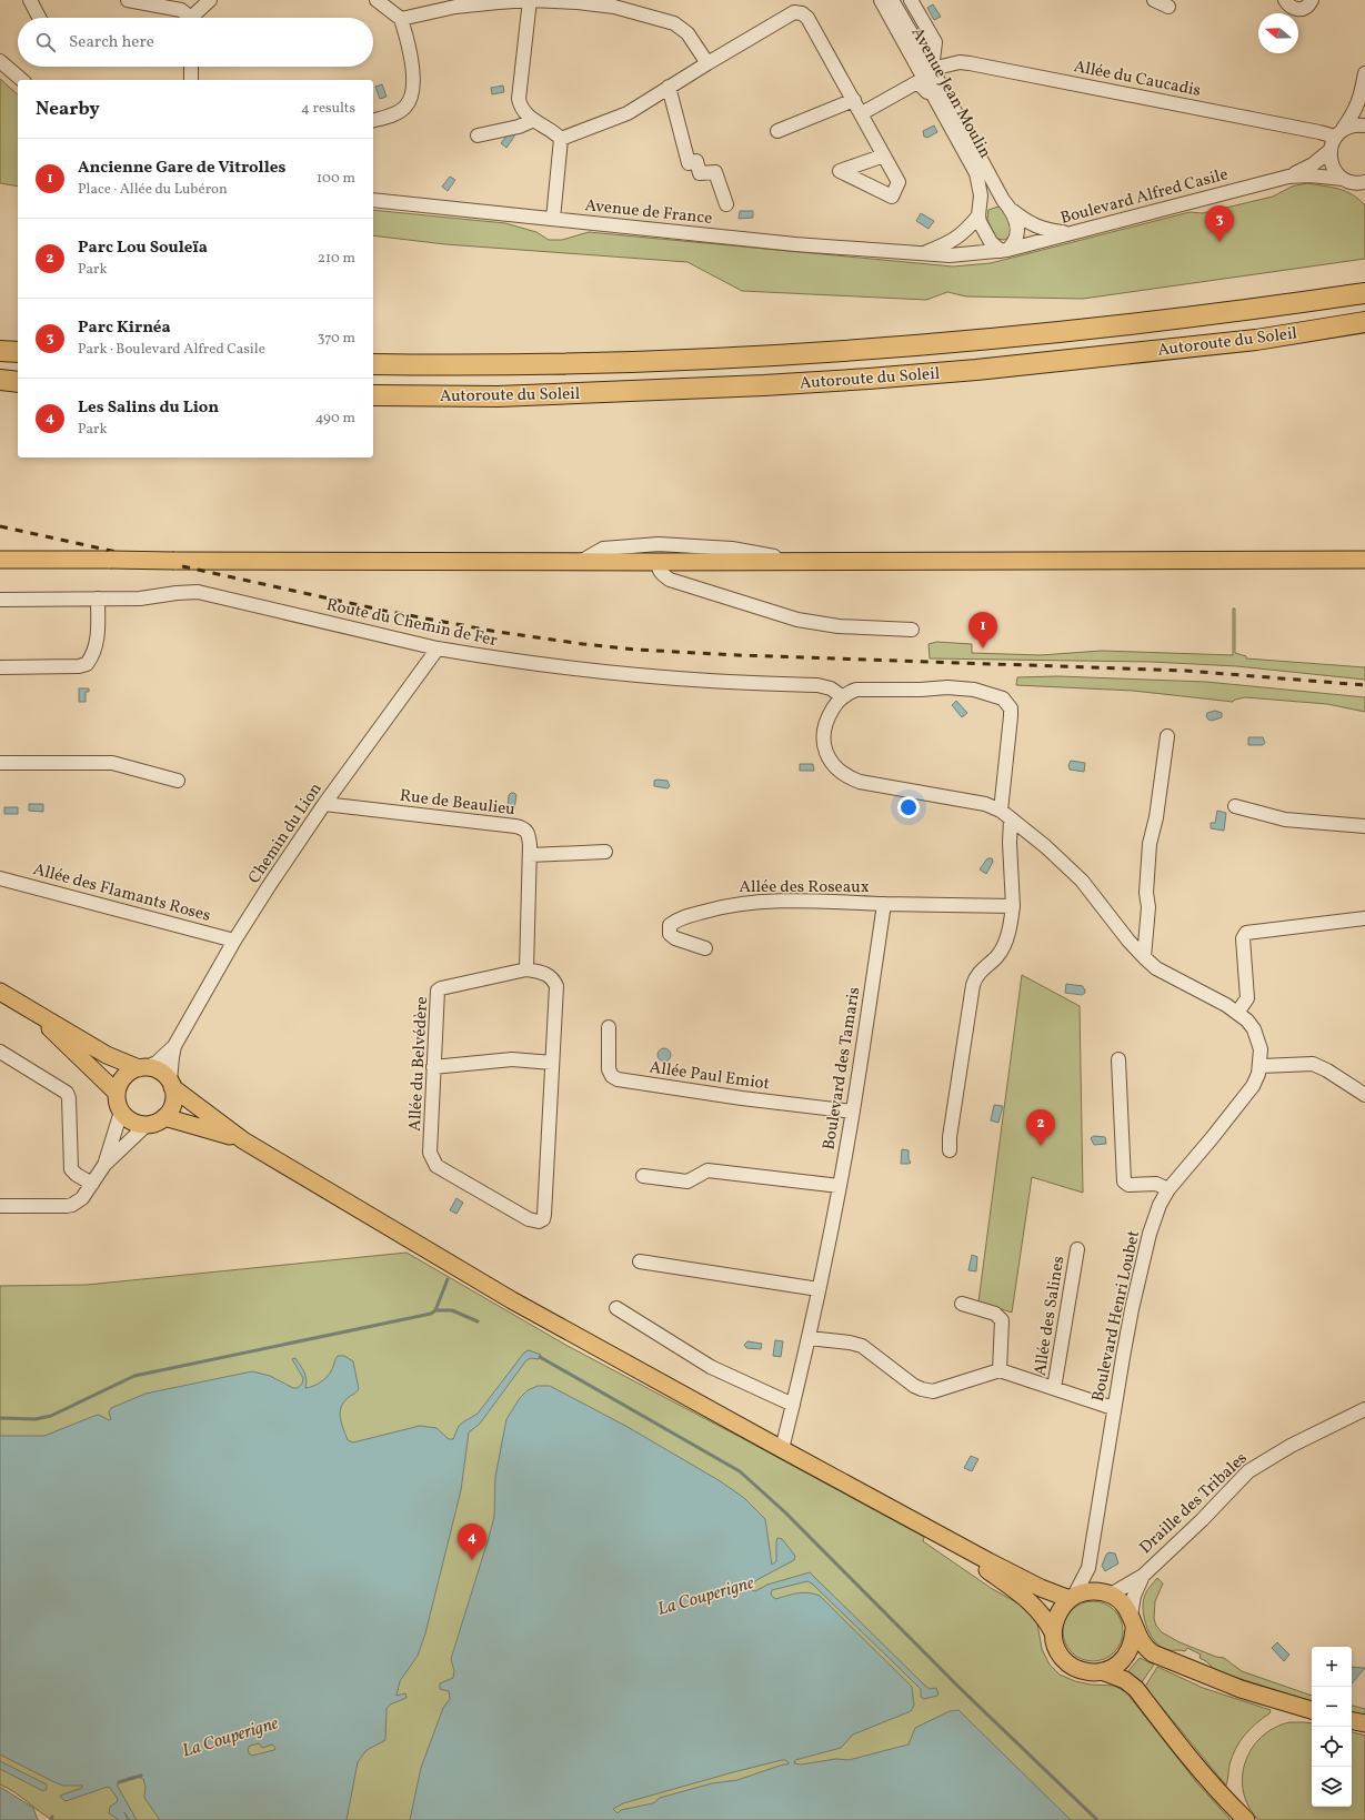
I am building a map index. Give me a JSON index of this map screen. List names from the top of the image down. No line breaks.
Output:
{"streets":{"highway":["Autoroute du Soleil"],"street":["Allée du Caucadis","Avenue Jean Moulin","Boulevard Alfred Casile","Avenue de France","Route du Chemin de Fer","Rue de Beaulieu","Chemin du Lion","Allée des Roseaux","Allée des Flamants Roses","Allée du Belvédère","Boulevard des Tamaris","Allée Paul Emiot","Allée des Salines","Boulevard Henri Loubet","Draille des Tribales"]},"crossings":[["Allée du Caucadis","Avenue Jean Moulin"],["Avenue Jean Moulin","Boulevard Alfred Casile"],["Avenue Jean Moulin","Avenue de France"],["Boulevard Alfred Casile","Avenue de France"],["Route du Chemin de Fer","Chemin du Lion"],["Route du Chemin de Fer","Boulevard Henri Loubet"],["Rue de Beaulieu","Chemin du Lion"],["Rue de Beaulieu","Allée du Belvédère"],["Chemin du Lion","Allée des Flamants Roses"],["Allée des Roseaux","Boulevard des Tamaris"],["Boulevard des Tamaris","Allée Paul Emiot"],["Boulevard Henri Loubet","Draille des Tribales"]],"water":["La Couperigne"],"north":"left","page":{"search":"Search here","heading":["Nearby","4 results"],"list":[{"mark":"1","name":"Ancienne Gare de Vitrolles","note":"Place · Allée du Lubéron","value":"100 m"},{"mark":"2","name":"Parc Lou Souleïa","note":"Park","value":"210 m"},{"mark":"3","name":"Parc Kirnéa","note":"Park · Boulevard Alfred Casile","value":"370 m"},{"mark":"4","name":"Les Salins du Lion","note":"Park","value":"490 m"}],"pins":["3","1","2","4"],"map_buttons":["+","−"]}}
